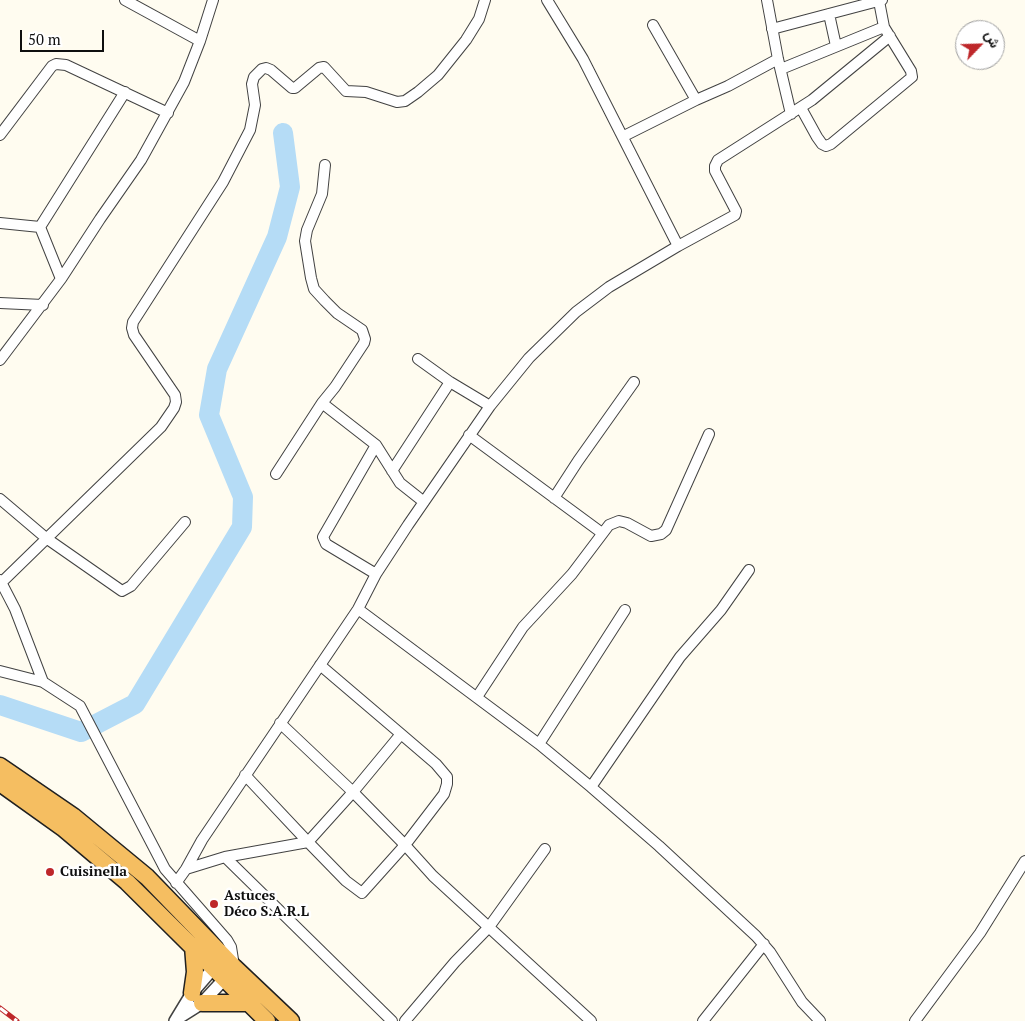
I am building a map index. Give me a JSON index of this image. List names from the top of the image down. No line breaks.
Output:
{"places":["Cuisinella","Astuces Déco S.A.R.L"],"scale_bar":"50 m","north":"top right"}
